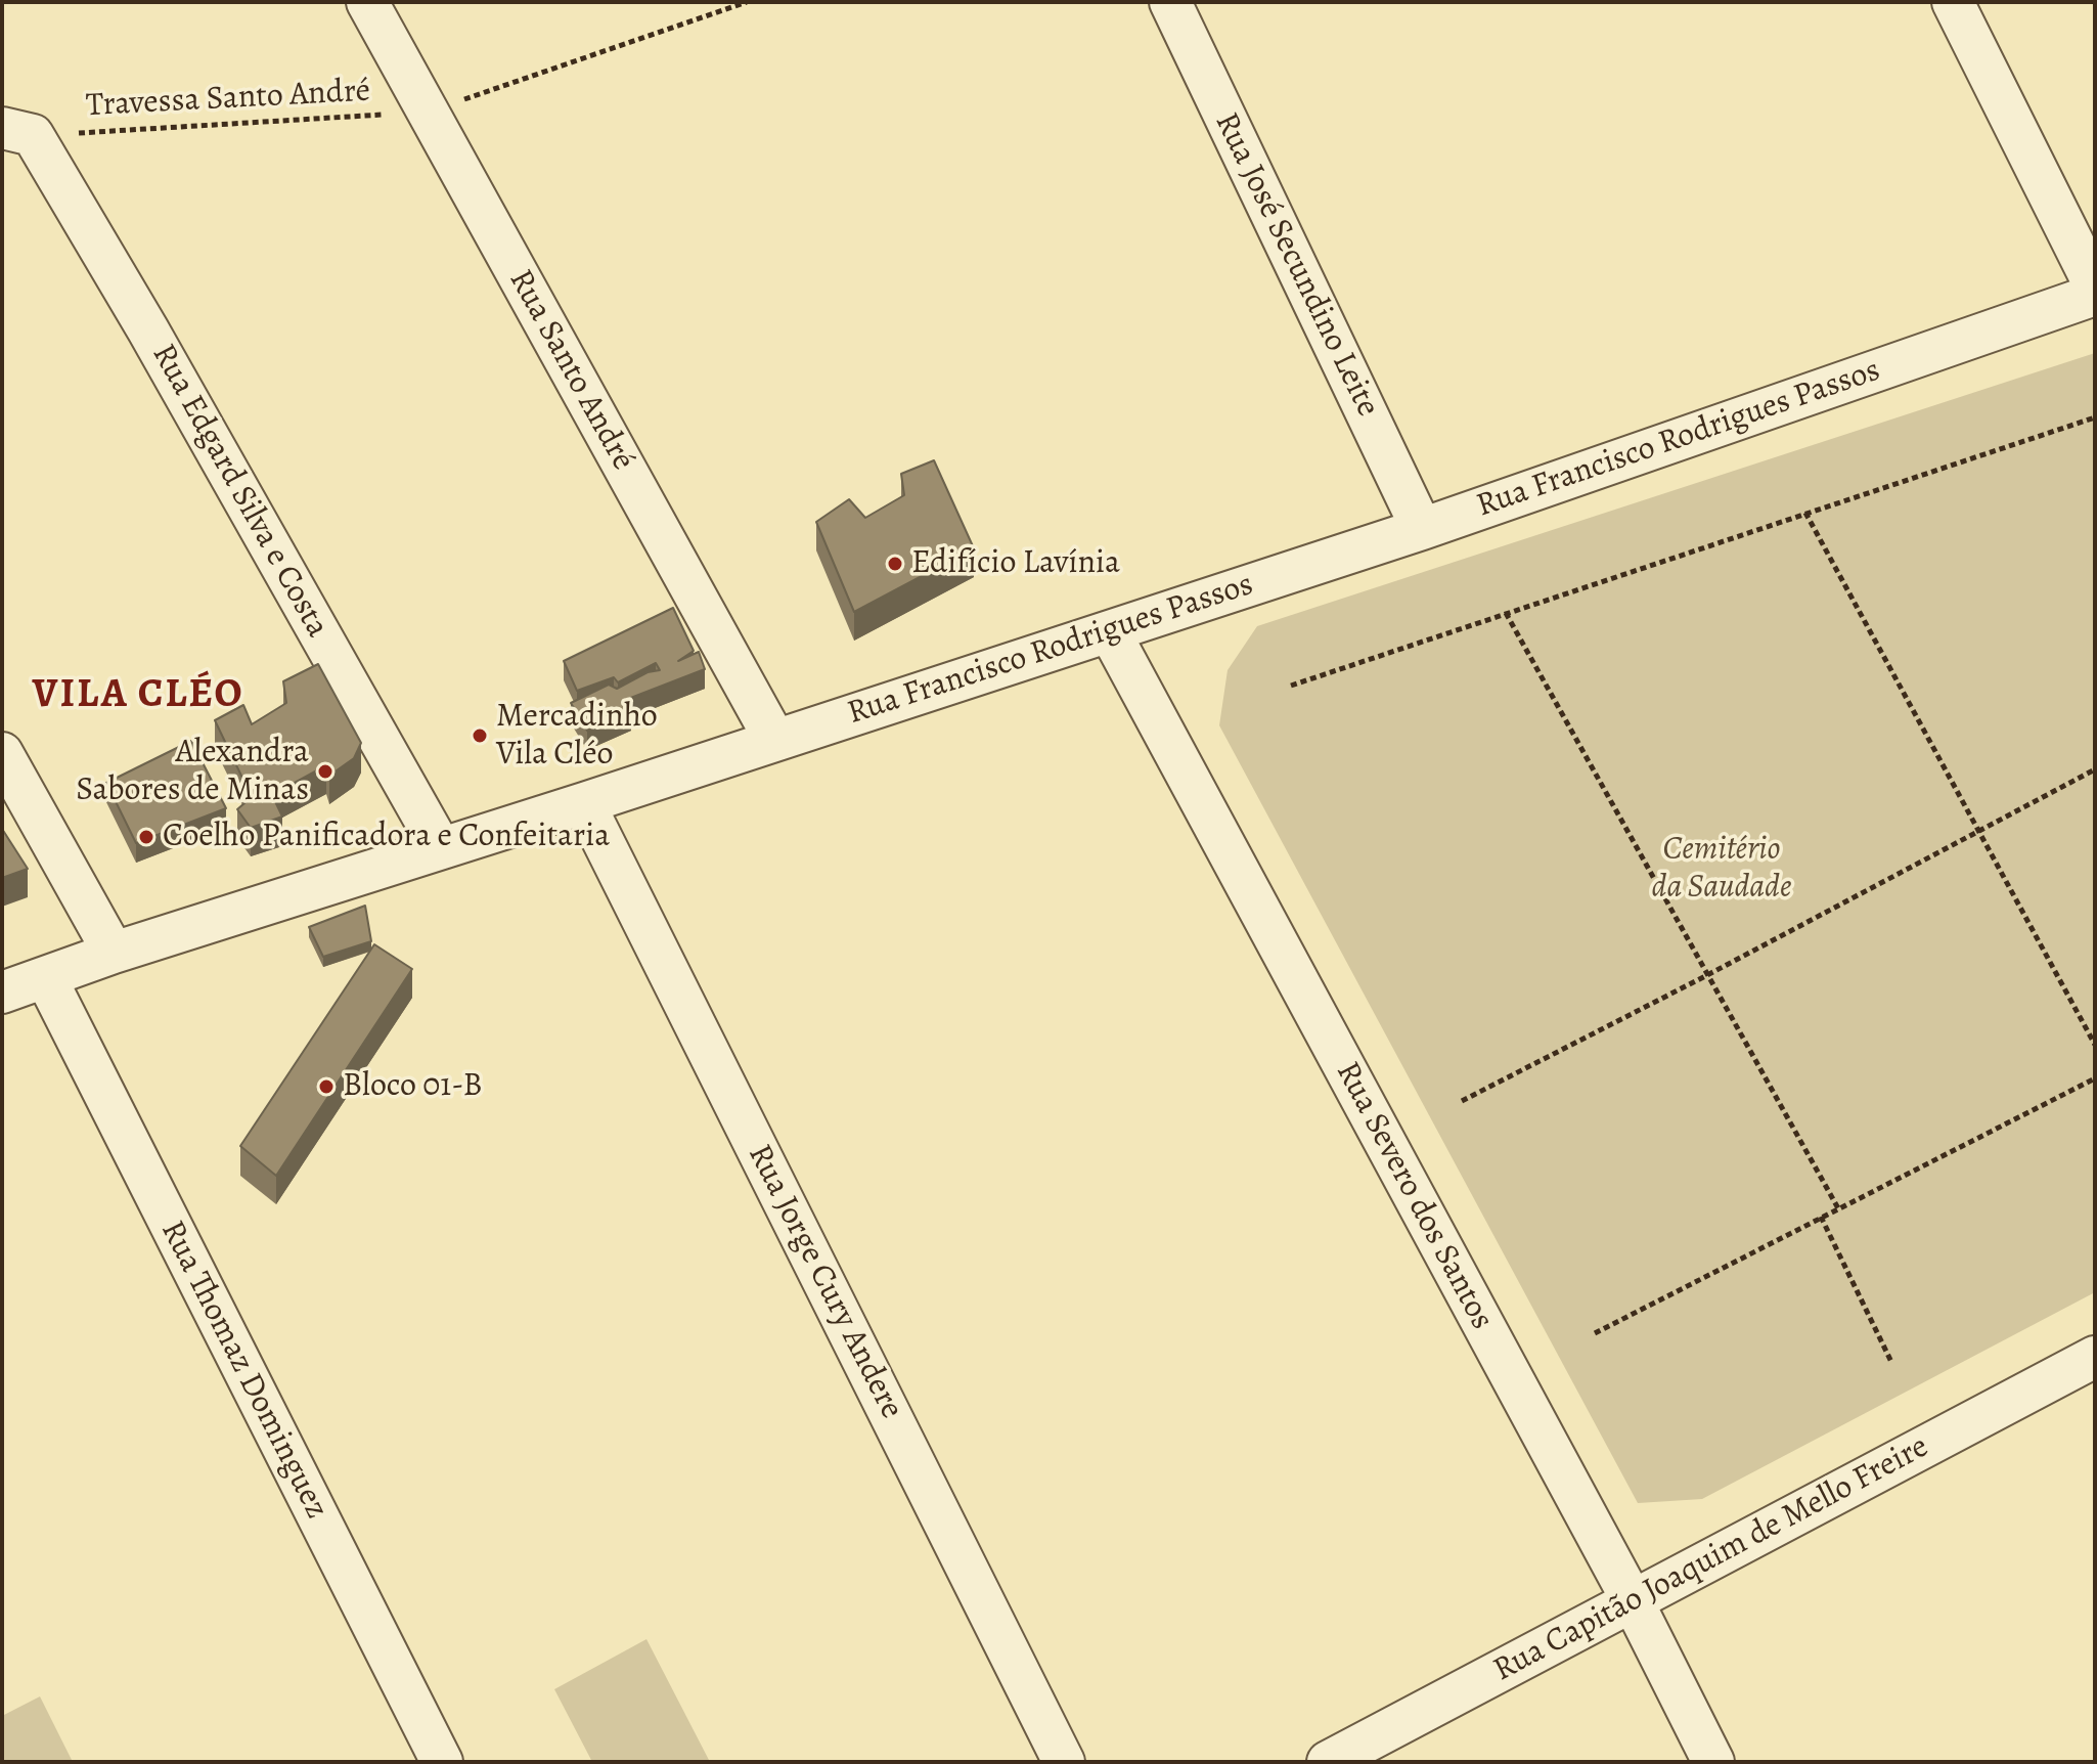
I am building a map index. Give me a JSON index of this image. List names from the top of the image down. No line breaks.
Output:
{"streets":{"street":["Rua José Secundino Leite","Rua Santo André","Rua Francisco Rodrigues Passos","Rua Edgard Silva e Costa","Rua Severo dos Santos","Rua Jorge Cury Andere","Rua Thomaz Dominguez","Rua Capitão Joaquim de Mello Freire"],"path":["Travessa Santo André"]},"crossings":[["Travessa Santo André","Rua Santo André"],["Travessa Santo André","Rua Edgard Silva e Costa"],["Rua José Secundino Leite","Rua Francisco Rodrigues Passos"],["Rua Santo André","Rua Francisco Rodrigues Passos"],["Rua Francisco Rodrigues Passos","Rua Edgard Silva e Costa"],["Rua Francisco Rodrigues Passos","Rua Severo dos Santos"],["Rua Francisco Rodrigues Passos","Rua Jorge Cury Andere"],["Rua Francisco Rodrigues Passos","Rua Thomaz Dominguez"],["Rua Severo dos Santos","Rua Capitão Joaquim de Mello Freire"]],"districts":["VILA CLÉO"],"parks":["Cemitério da Saudade"],"places":["Edifício Lavínia","Mercadinho Vila Cléo","Alexandra Sabores de Minas","Coelho Panificadora e Confeitaria","Bloco 01-B"]}
